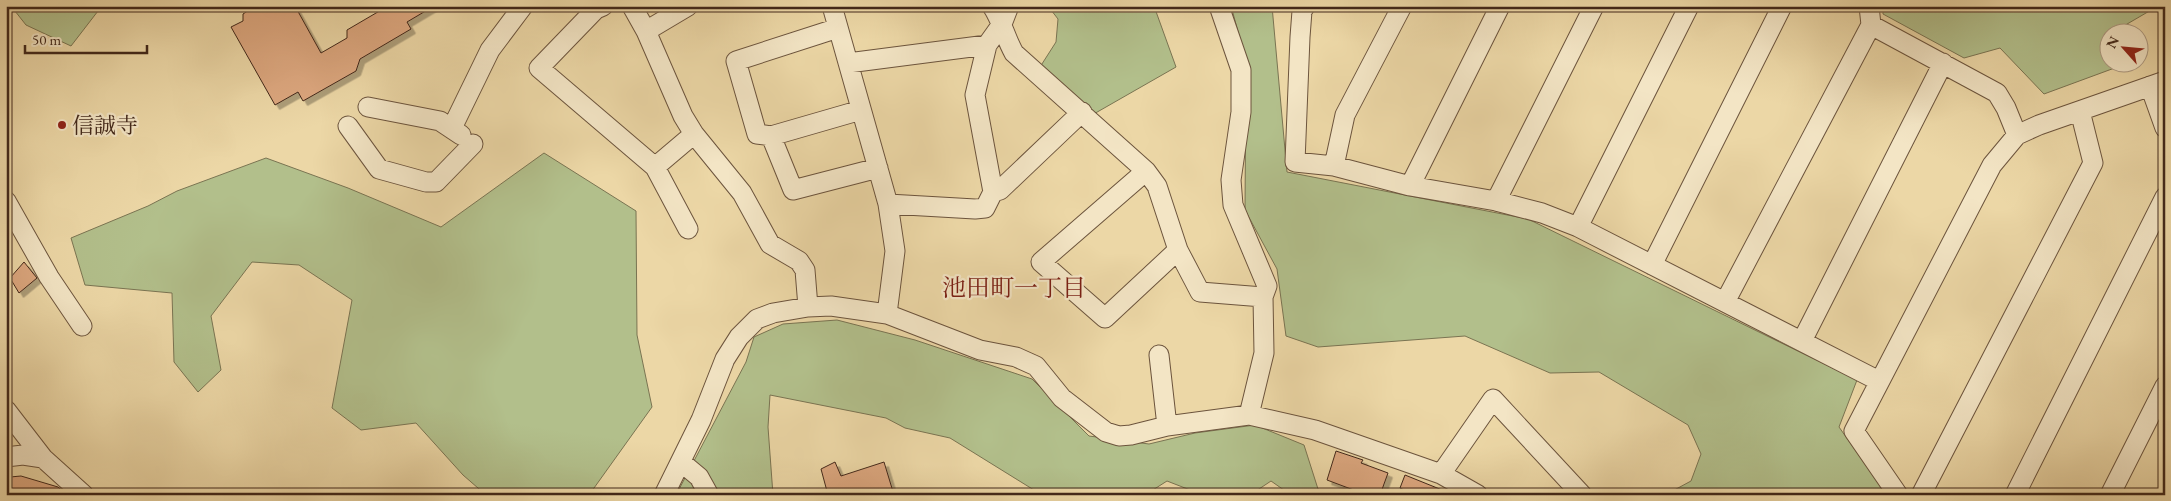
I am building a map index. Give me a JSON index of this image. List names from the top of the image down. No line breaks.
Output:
{"districts":["池田町一丁目"],"places":["信誠寺"],"scale_bar":"50 m","north":"top left"}
